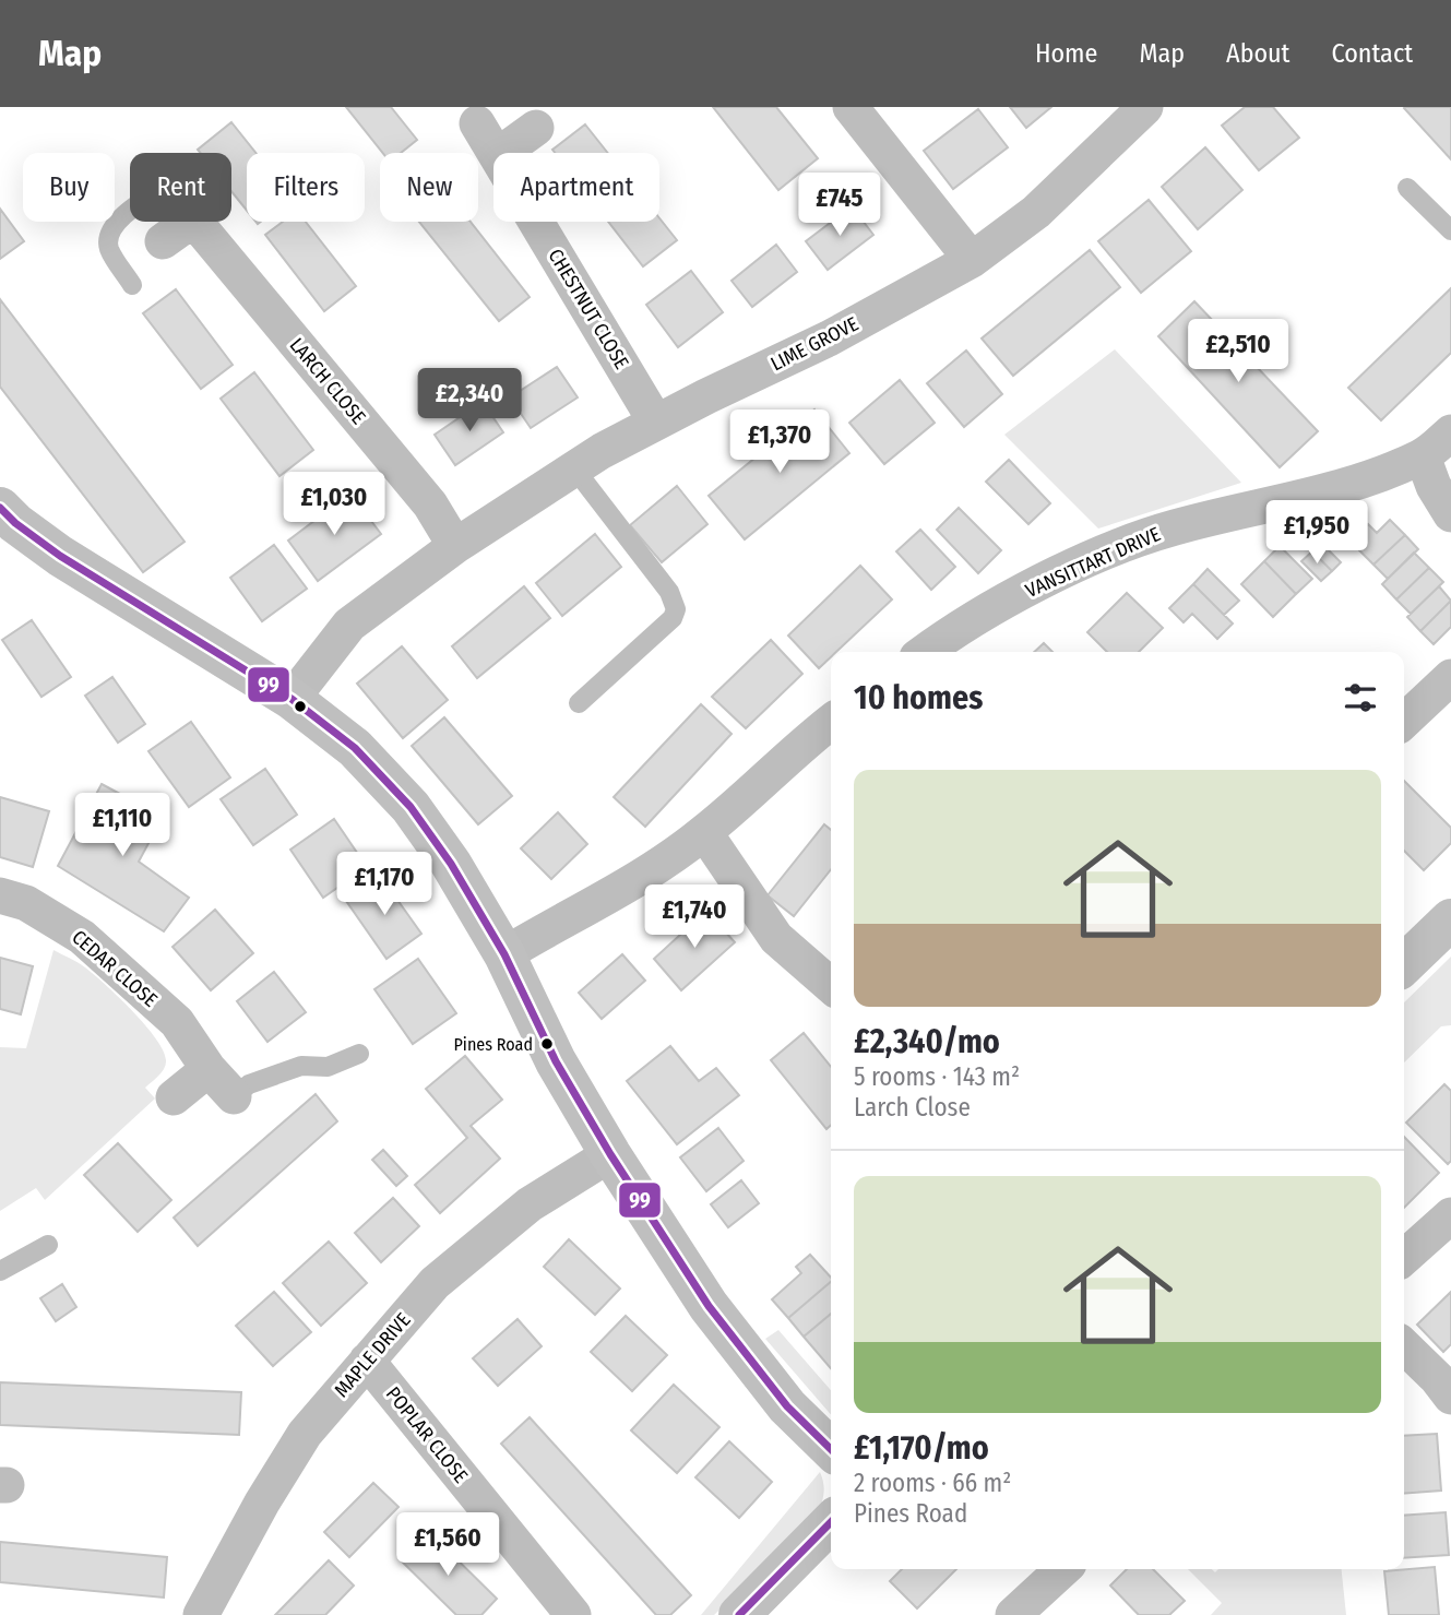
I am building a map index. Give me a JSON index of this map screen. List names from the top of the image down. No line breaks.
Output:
{"streets":{"street":["CHESTNUT CLOSE","LIME GROVE","LARCH CLOSE","VANSITTART DRIVE","CEDAR CLOSE","MAPLE DRIVE","POPLAR CLOSE"]},"crossings":[["CHESTNUT CLOSE","LIME GROVE"],["LIME GROVE","LARCH CLOSE"],["MAPLE DRIVE","POPLAR CLOSE"]],"places":["Pines Road"],"lines":["transit line 99"],"page":{"header":"Map","nav":["Home","Map","About","Contact"],"chip":["Buy","Rent","Filters","New","Apartment"],"price":["£745","£2,510","£2,340","£1,370","£1,030","£1,950","£1,110","£1,170","£1,740","£1,560"],"heading":"10 homes","list":[{"name":"£2,340/mo","note":"5 rooms · 143 m² · Larch Close"},{"name":"£1,170/mo","note":"2 rooms · 66 m² · Pines Road"}]}}
